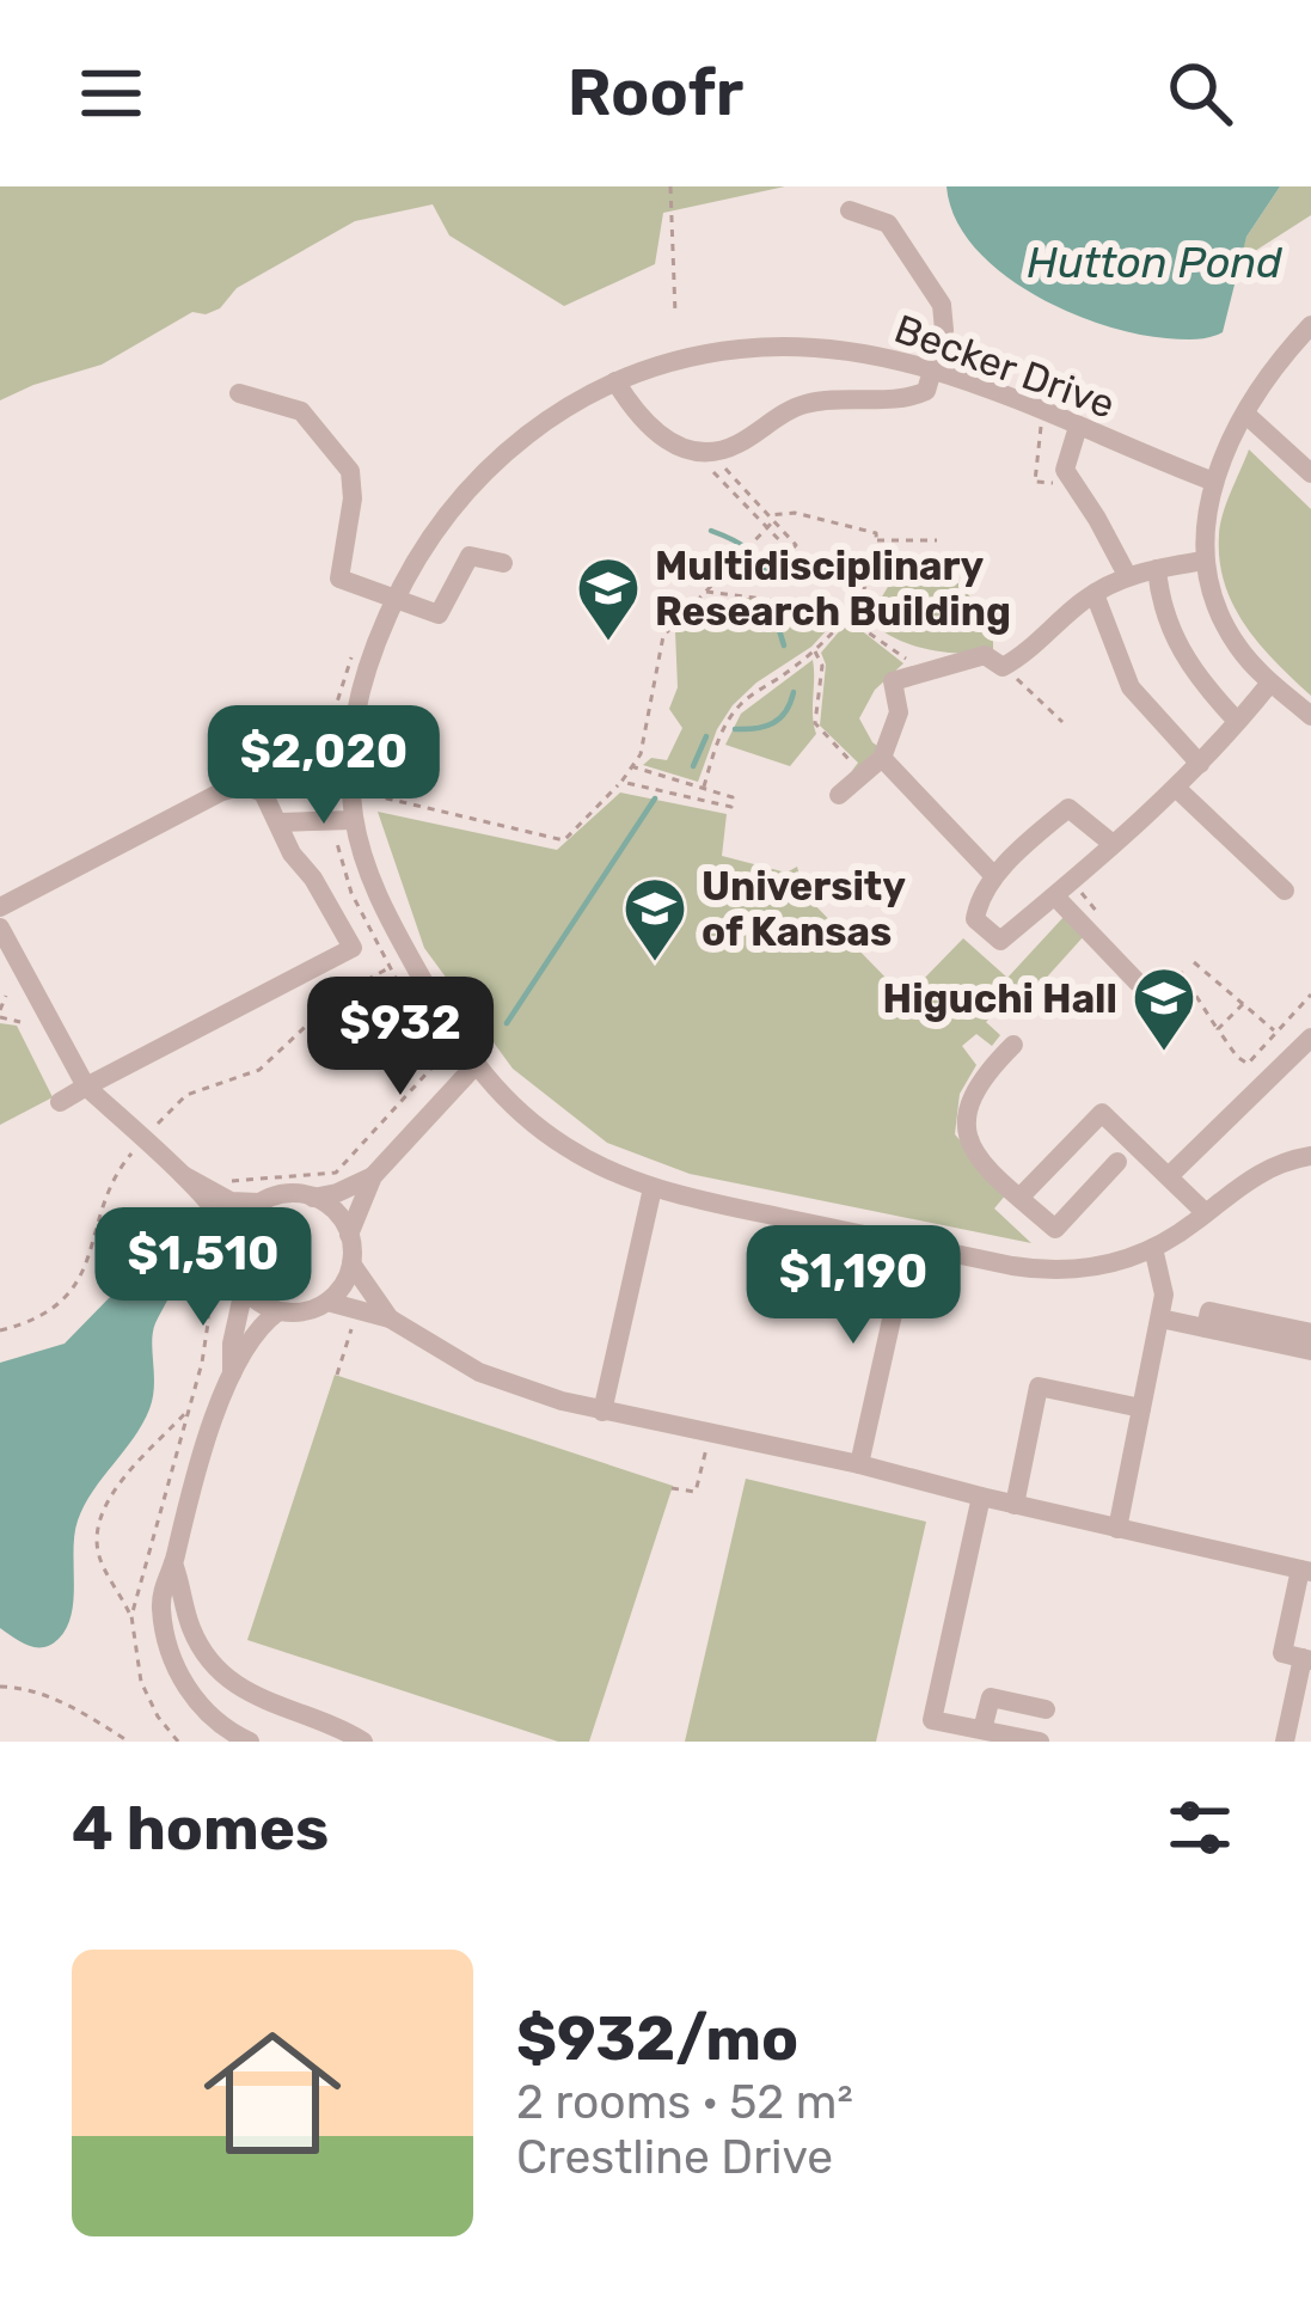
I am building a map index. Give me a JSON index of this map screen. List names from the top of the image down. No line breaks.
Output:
{"streets":{"street":["Becker Drive"]},"water":["Hutton Pond"],"places":{"school or university":["Multidisciplinary Research Building","University of Kansas","Higuchi Hall"]},"page":{"header":"Roofr","price":["$2,020","$932","$1,510","$1,190"],"heading":"4 homes","list":[{"name":"$932/mo","note":"2 rooms · 52 m² · Crestline Drive"}]}}
